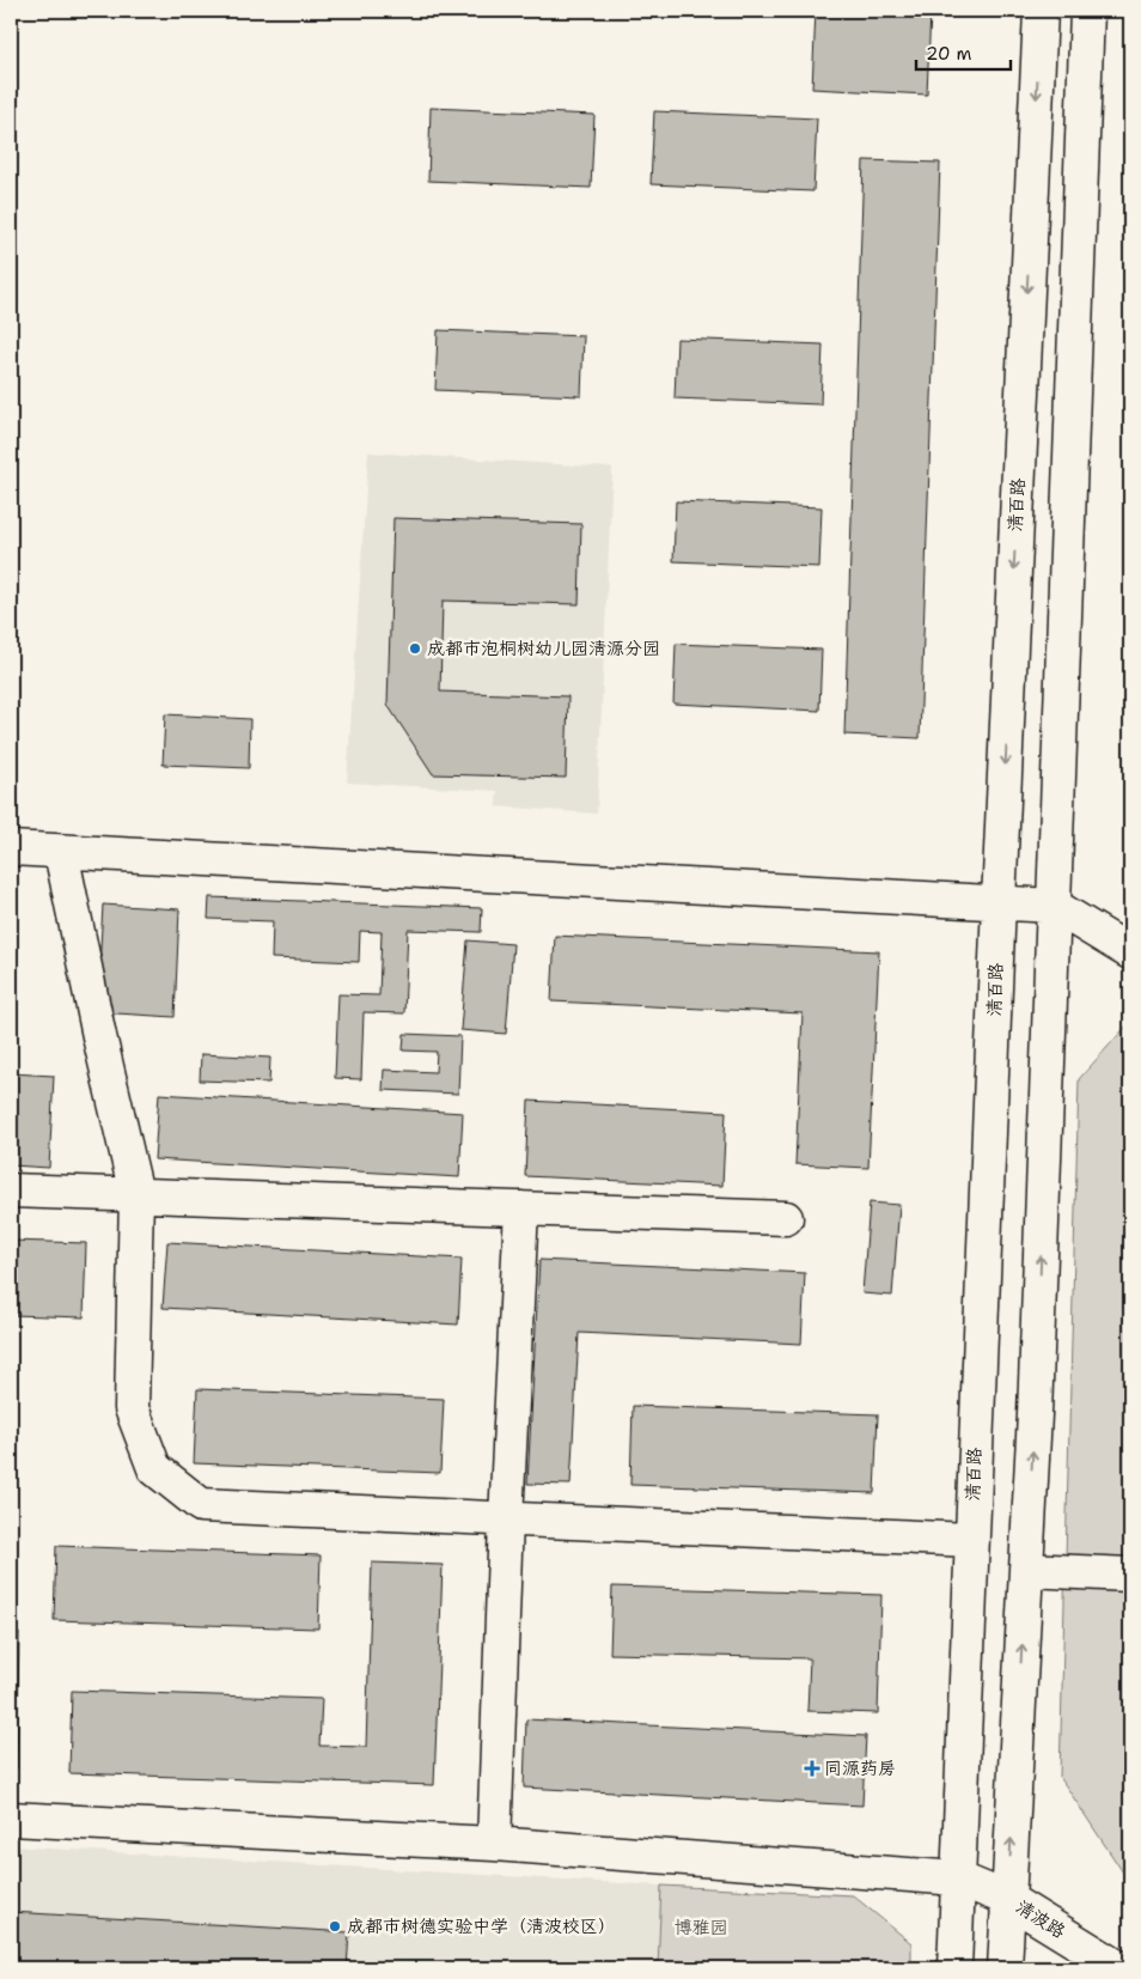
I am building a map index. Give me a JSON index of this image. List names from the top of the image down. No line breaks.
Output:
{"streets":{"street":["清百路","清波路"]},"crossings":[["清百路","清波路"]],"parks":["博雅园"],"places":{"other":["成都市泡桐树幼儿园清源分园","成都市树德实验中学（清波校区）"],"health":["同源药房"]},"scale_bar":"20 m"}
